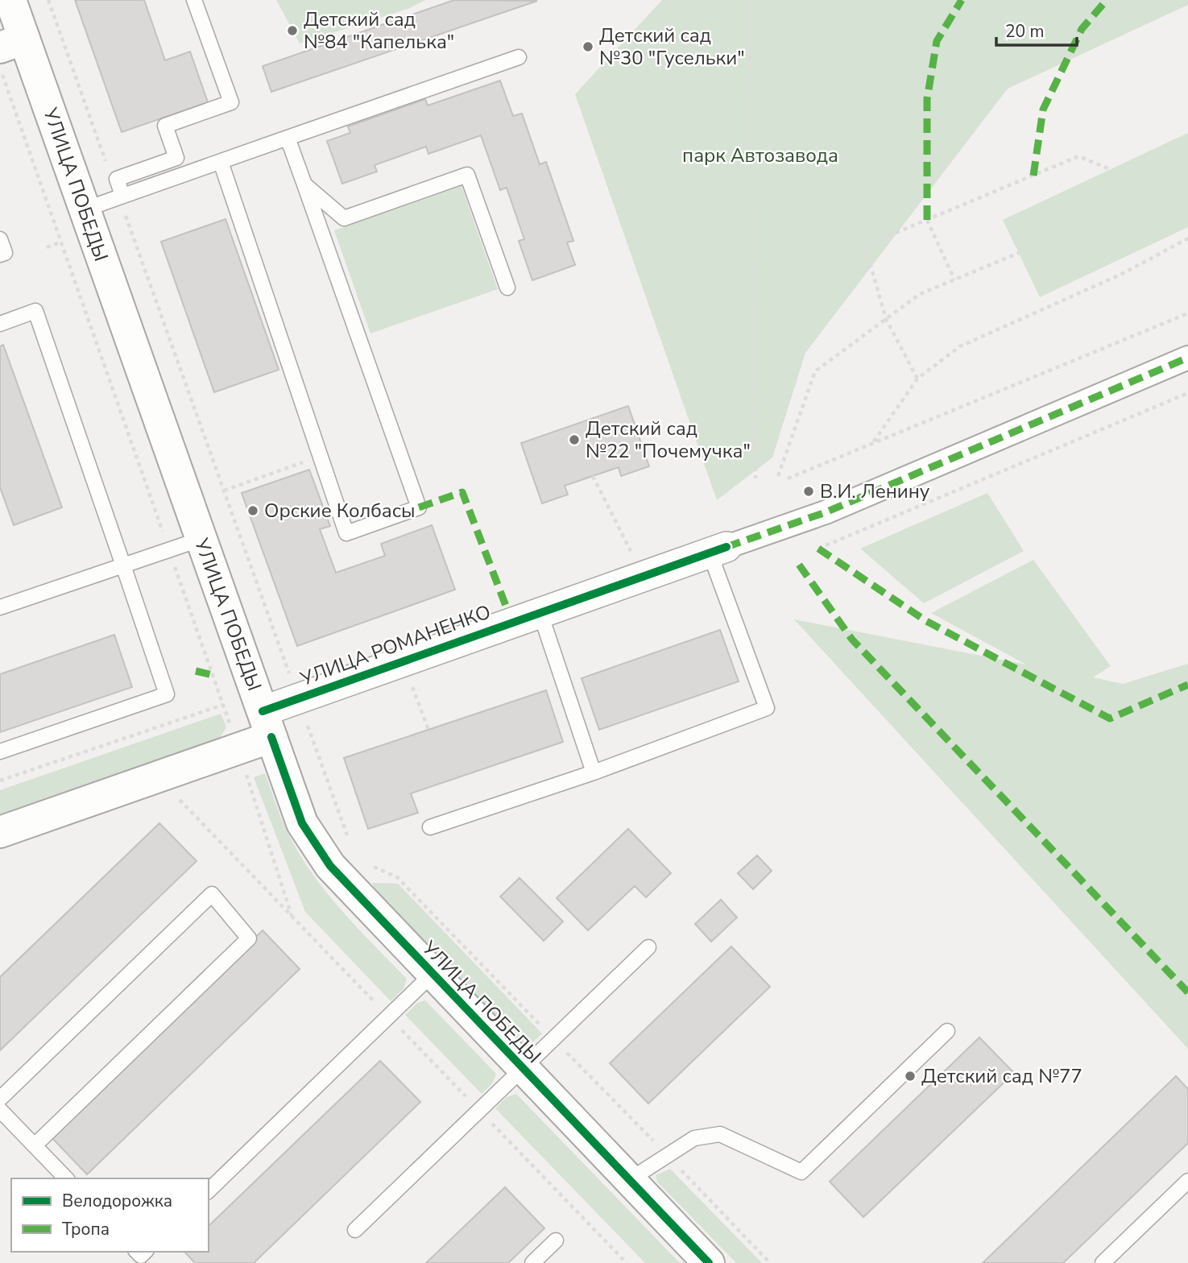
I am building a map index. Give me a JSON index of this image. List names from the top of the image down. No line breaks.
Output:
{"streets":{"main road":["УЛИЦА ПОБЕДЫ","УЛИЦА РОМАНЕНКО"]},"crossings":[["УЛИЦА ПОБЕДЫ","УЛИЦА РОМАНЕНКО"]],"parks":["парк Автозавода"],"places":["Детский сад №84 \"Капелька\"","Детский сад №30 \"Гусельки\"","Детский сад №22 \"Почемучка\"","В.И. Ленину","Орские Колбасы","Детский сад №77"],"legend":["Велодорожка","Тропа"],"scale_bar":"20 m"}
